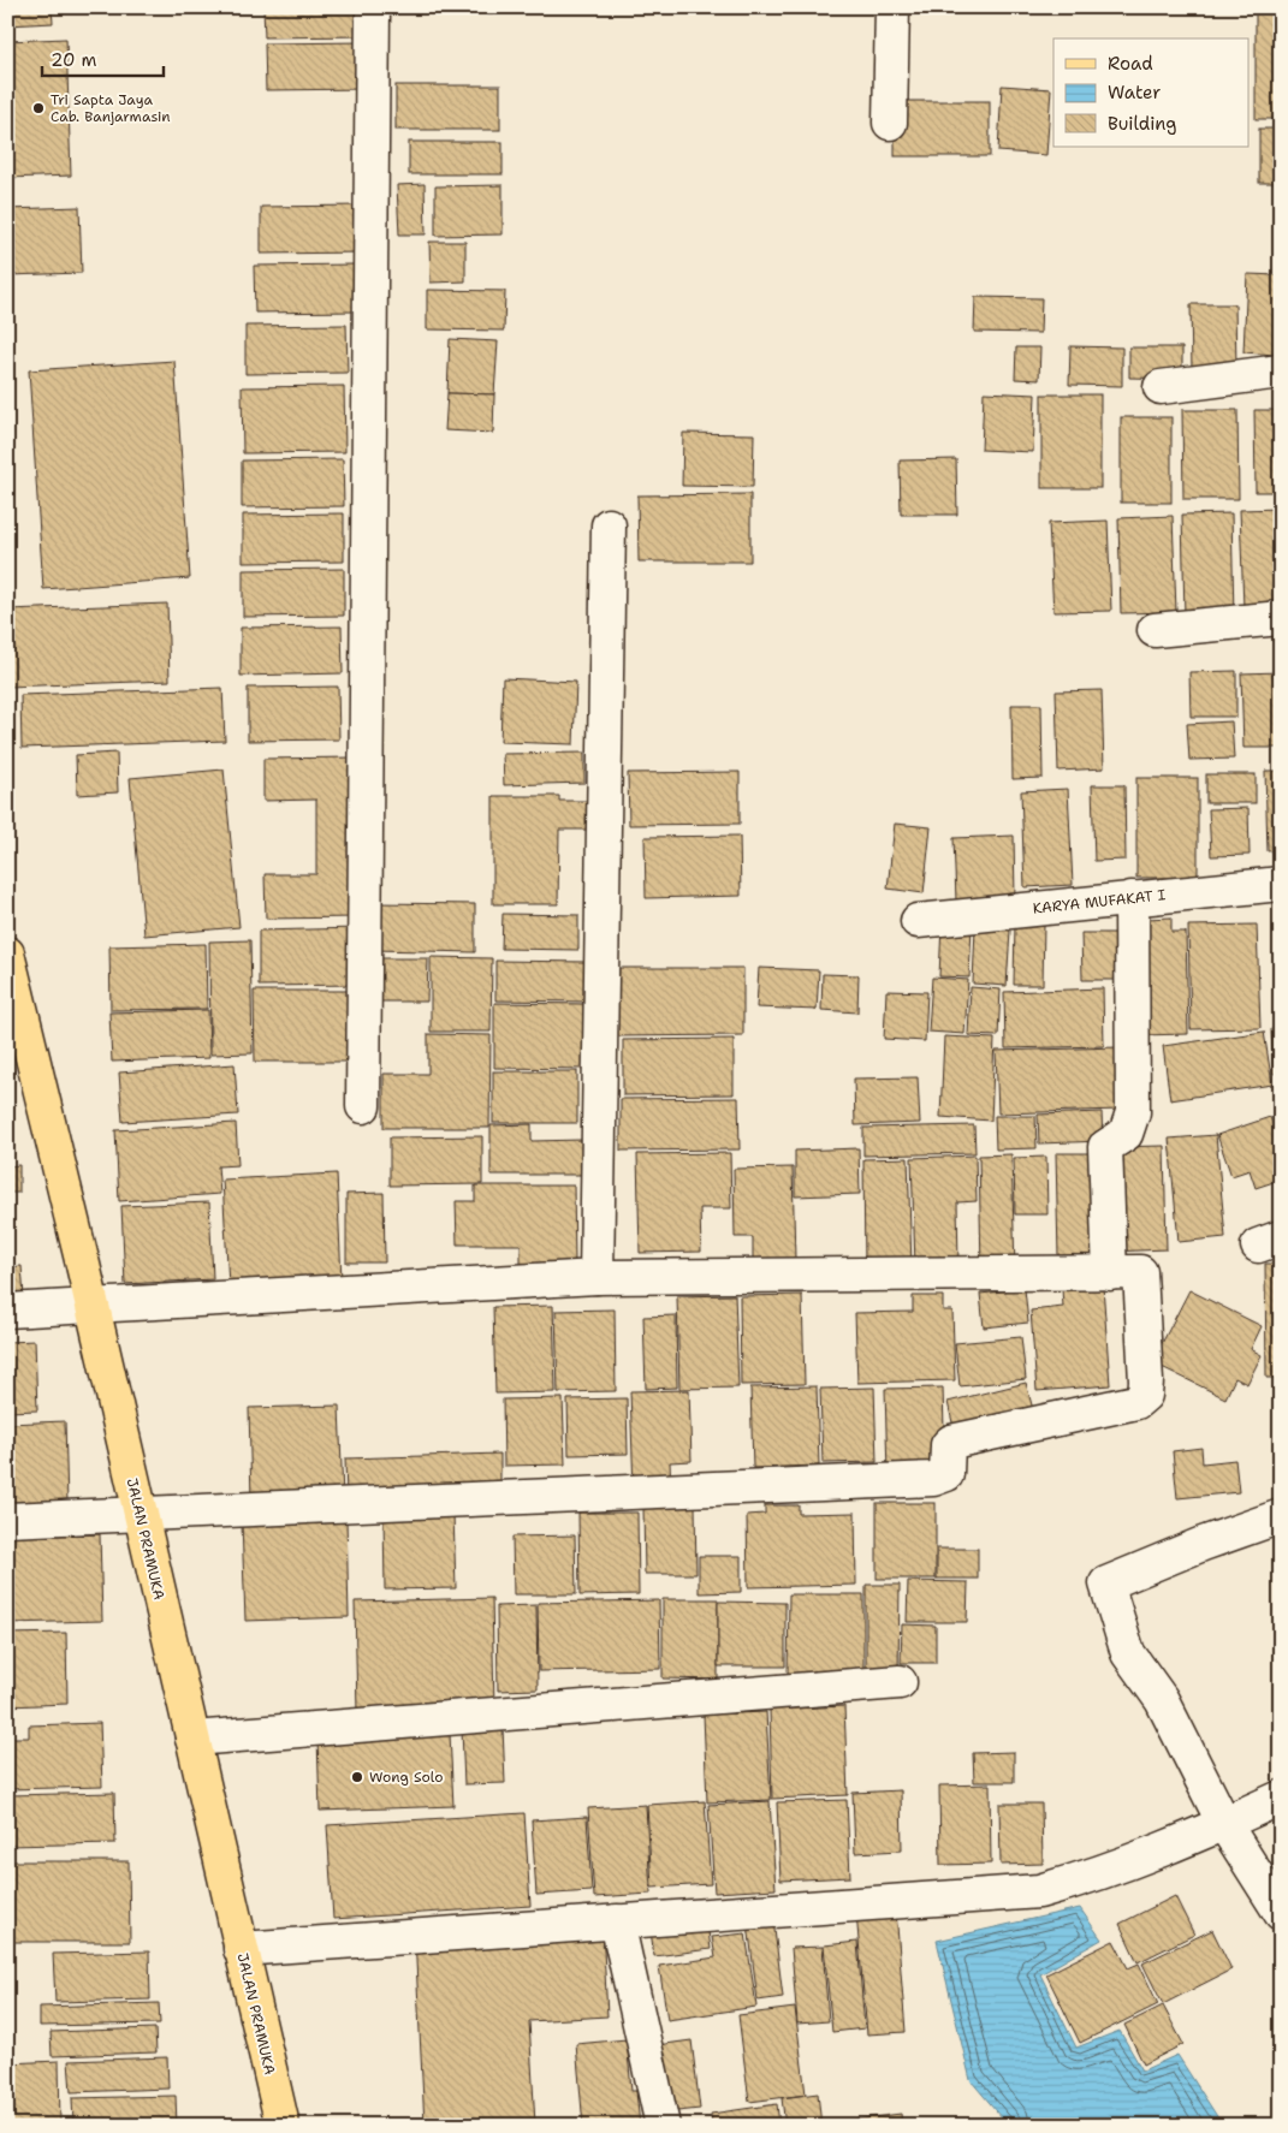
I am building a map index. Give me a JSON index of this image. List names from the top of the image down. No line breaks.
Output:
{"streets":{"main road":["JALAN PRAMUKA"],"street":["KARYA MUFAKAT I"]},"places":["Tri Sapta Jaya Cab. Banjarmasin","Wong Solo"],"legend":["Road","Water","Building"],"scale_bar":"20 m"}
